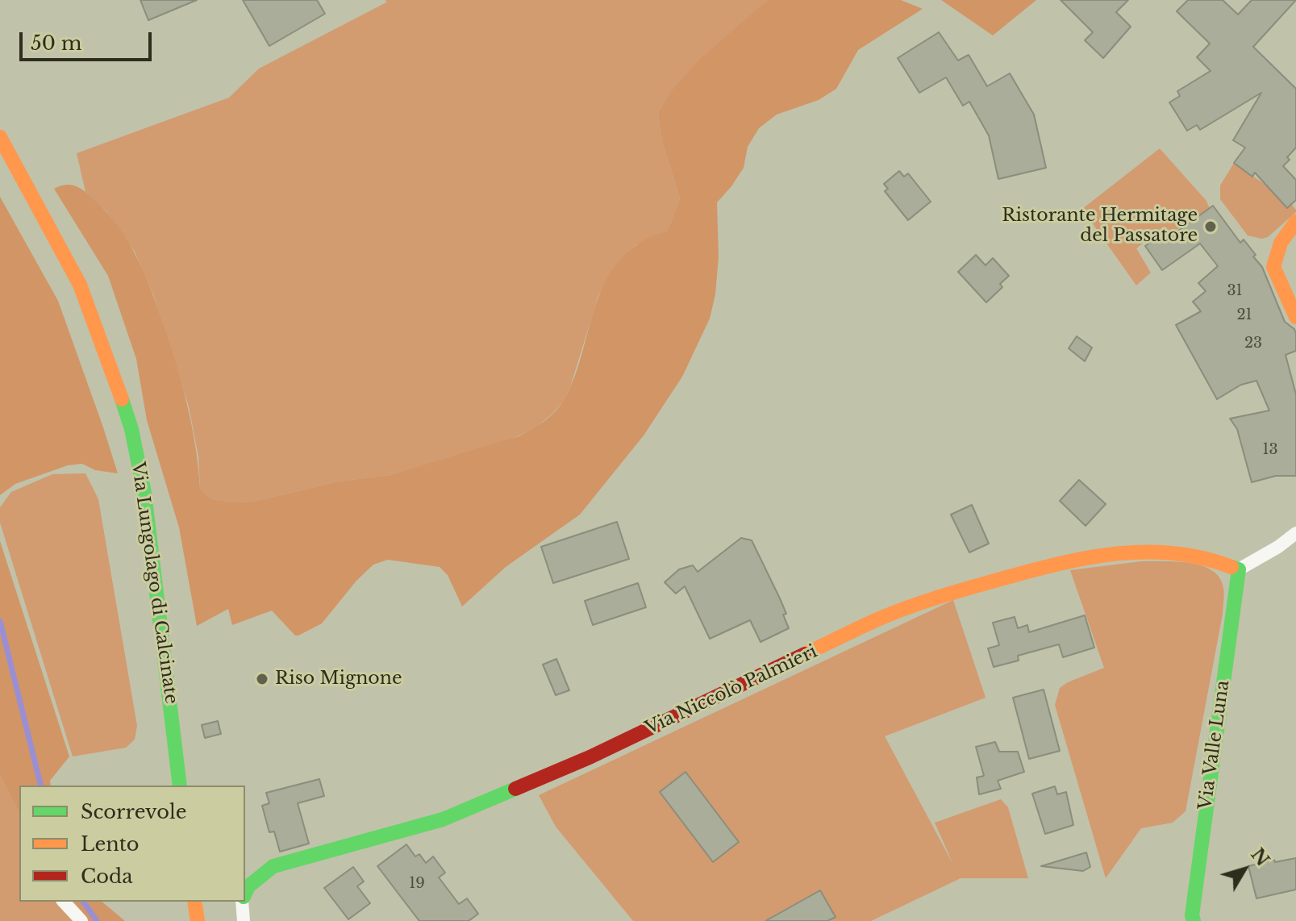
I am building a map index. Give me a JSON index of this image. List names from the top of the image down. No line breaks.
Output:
{"streets":{"street":["Via Lungolago di Calcinate","Via Niccolò Palmieri","Via Valle Luna"]},"crossings":[["Via Niccolò Palmieri","Via Valle Luna"]],"places":["Ristorante Hermitage del Passatore","Riso Mignone"],"house_numbers":["31","21","23","13","19"],"legend":["Scorrevole","Lento","Coda"],"scale_bar":"50 m","north":"top right"}
